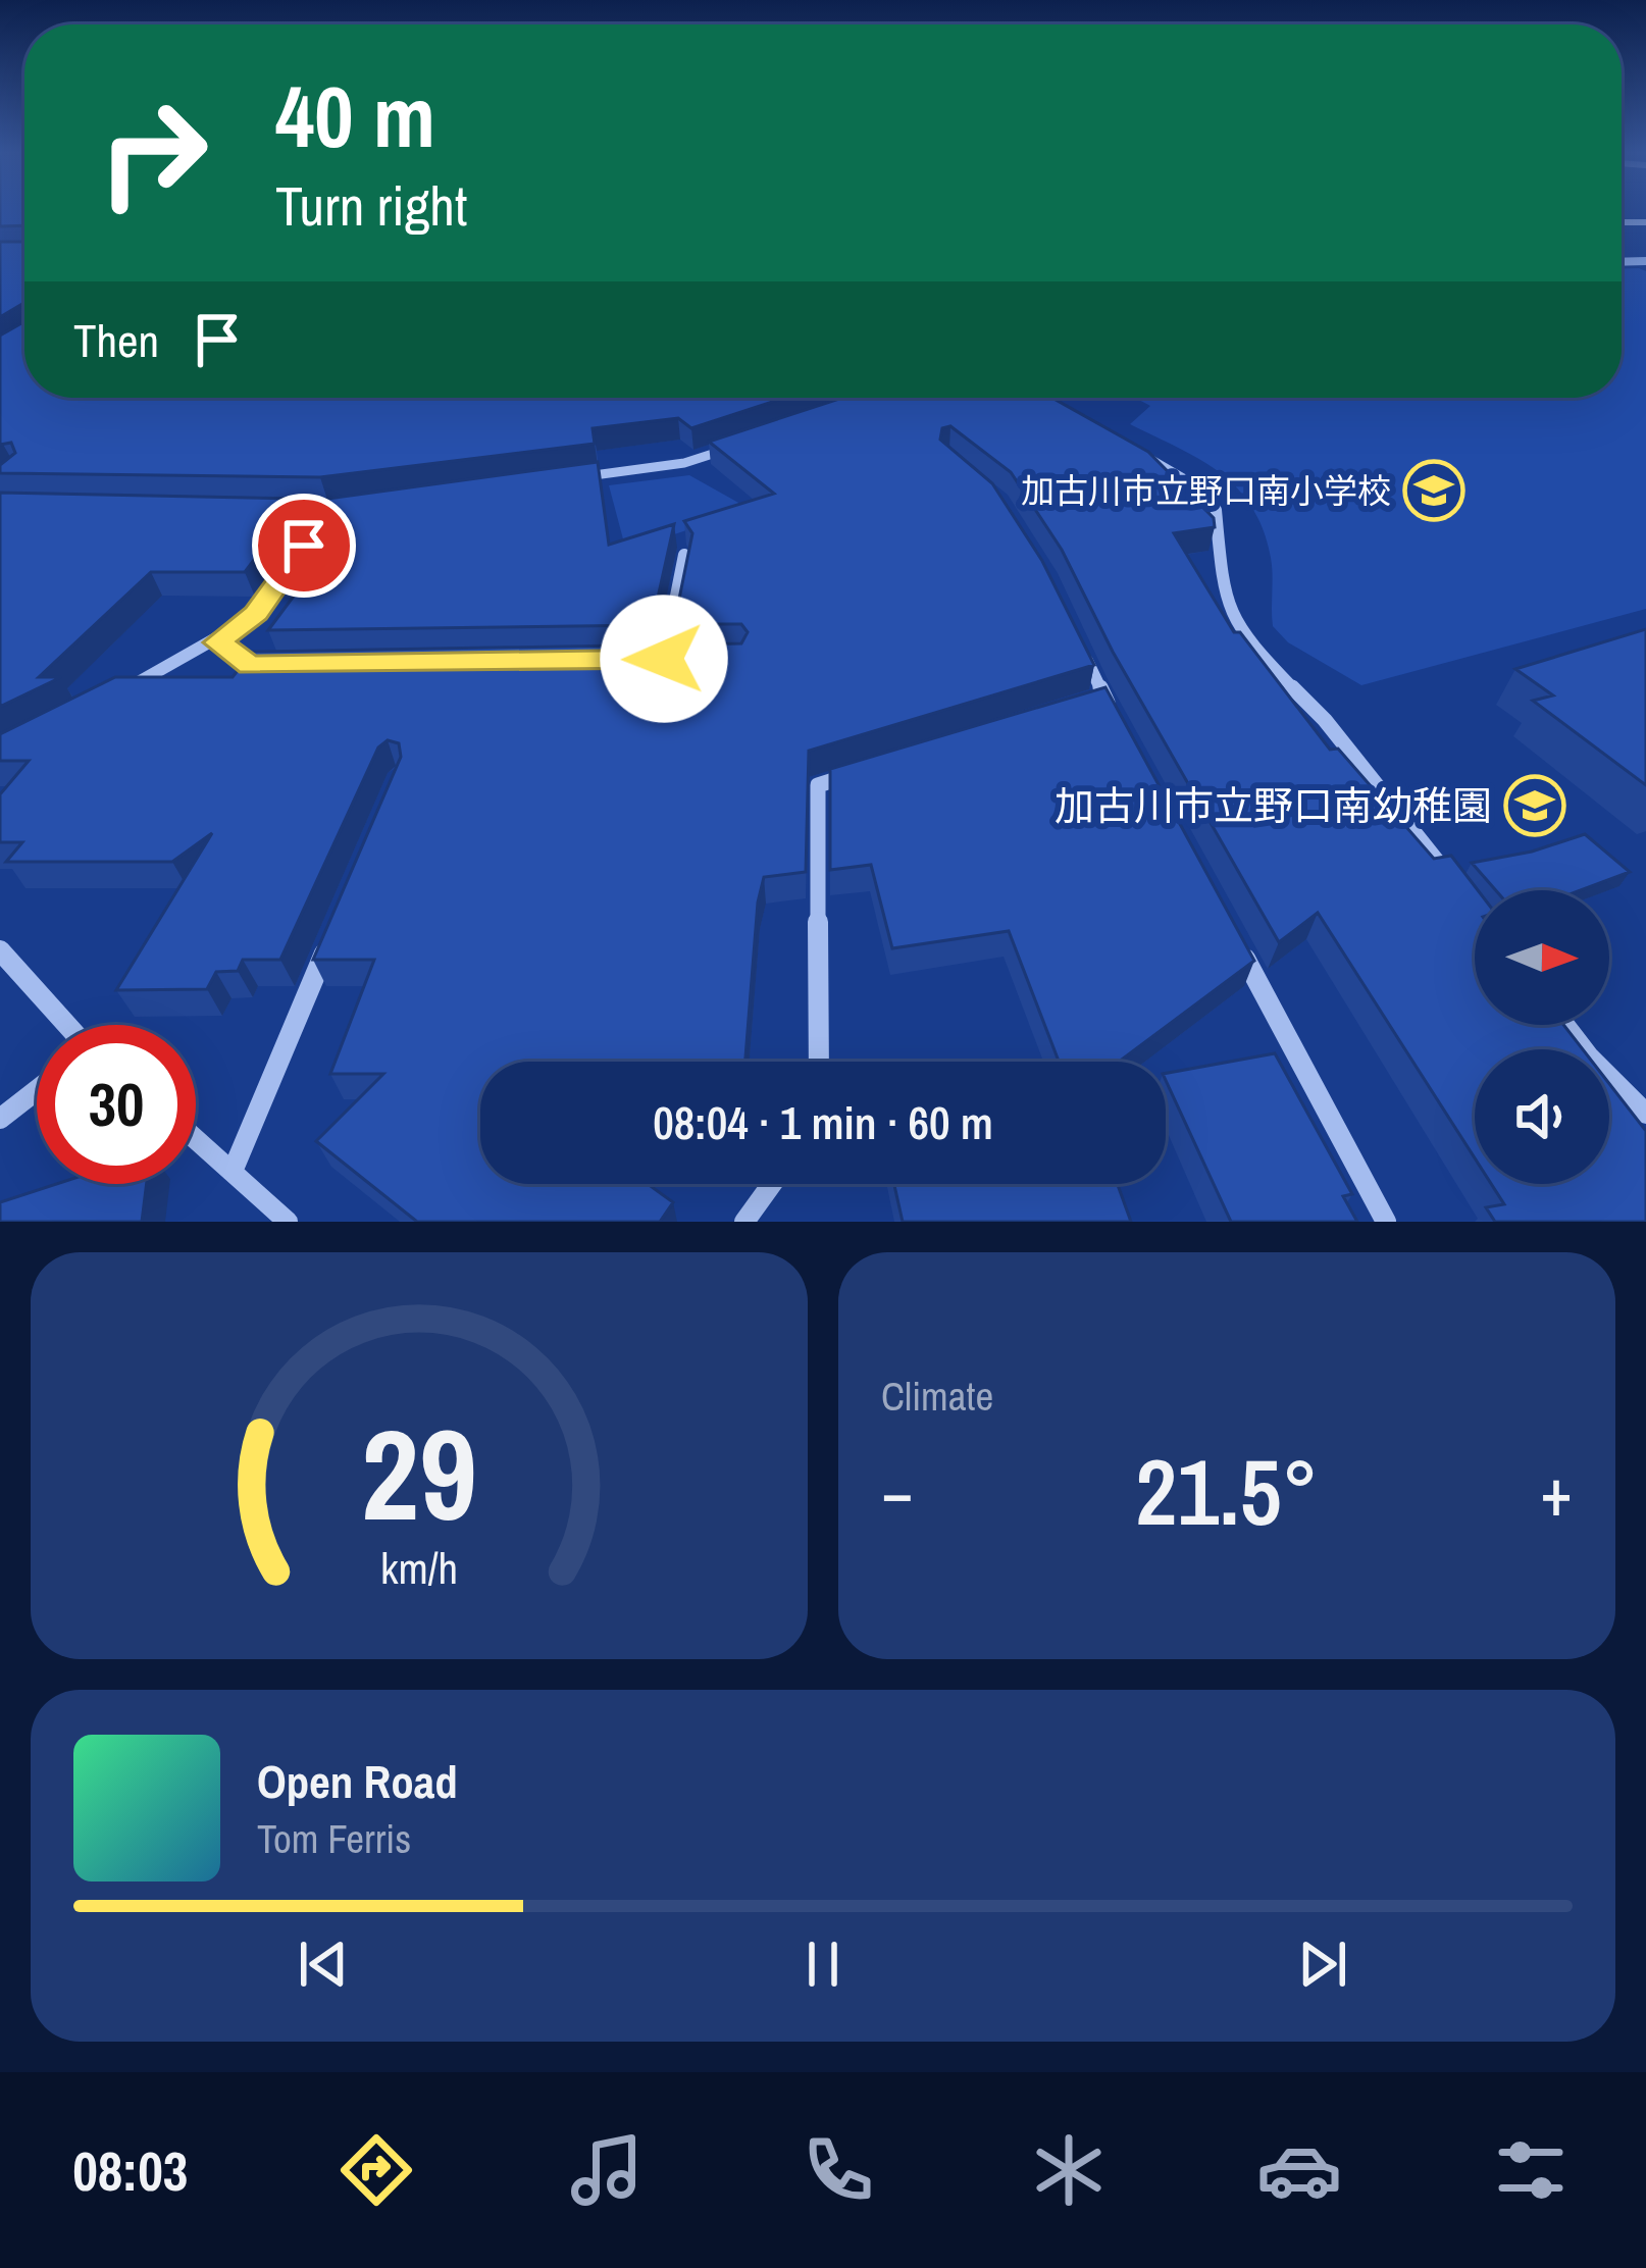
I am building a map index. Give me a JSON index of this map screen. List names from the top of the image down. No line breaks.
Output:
{"places":{"school or university":["加古川市立野口南小学校","加古川市立野口南幼稚園"]},"north":"right","page":{"turn":["40 m","Turn right"],"then":"Then","limit":"30","trip":"08:04 · 1 min · 60 m","tile":"Climate","heat":["−","21.5°","+"],"song":["Open Road","Tom Ferris"],"tabs":"08:03","gauge":["29","km/h"]}}
